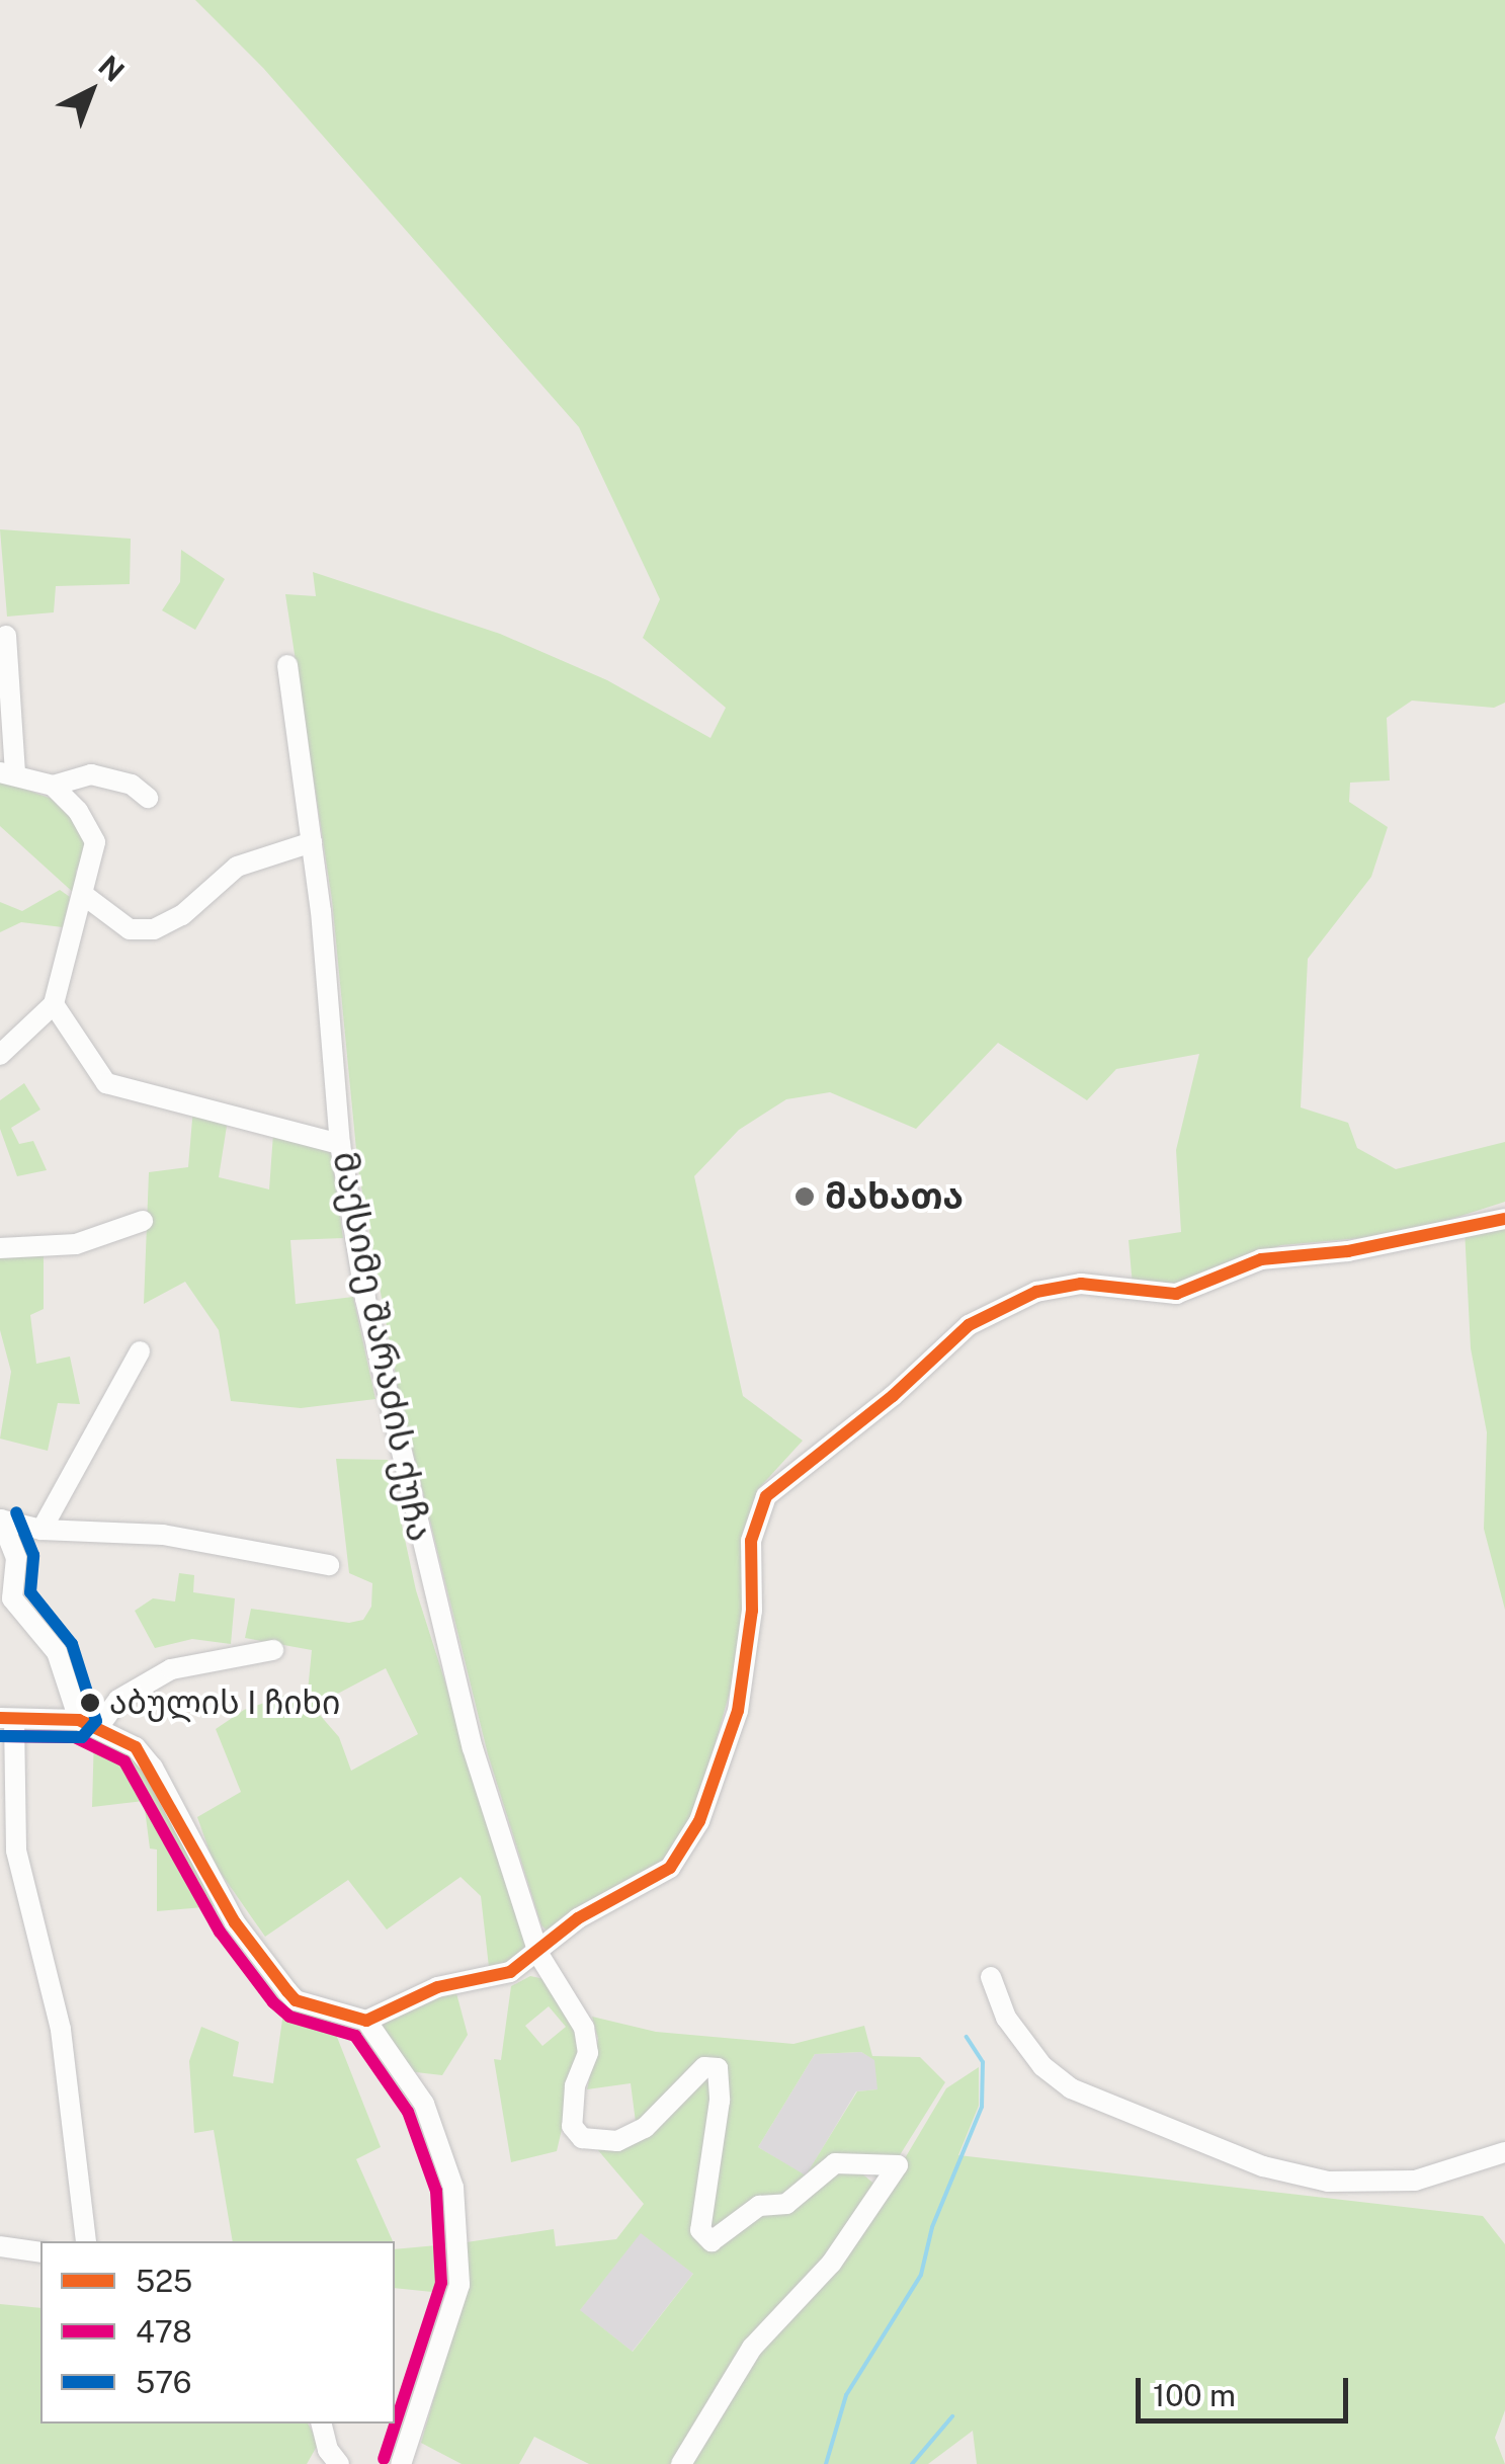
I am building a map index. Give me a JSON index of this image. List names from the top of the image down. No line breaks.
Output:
{"streets":{"street":["მაქსიმე შარაძის ქუჩა"]},"places":["მახათა","აბულის I ჩიხი"],"lines":["transit line 525","transit line 576","transit line 478"],"legend":["525","478","576"],"scale_bar":"100 m","north":"top right"}
